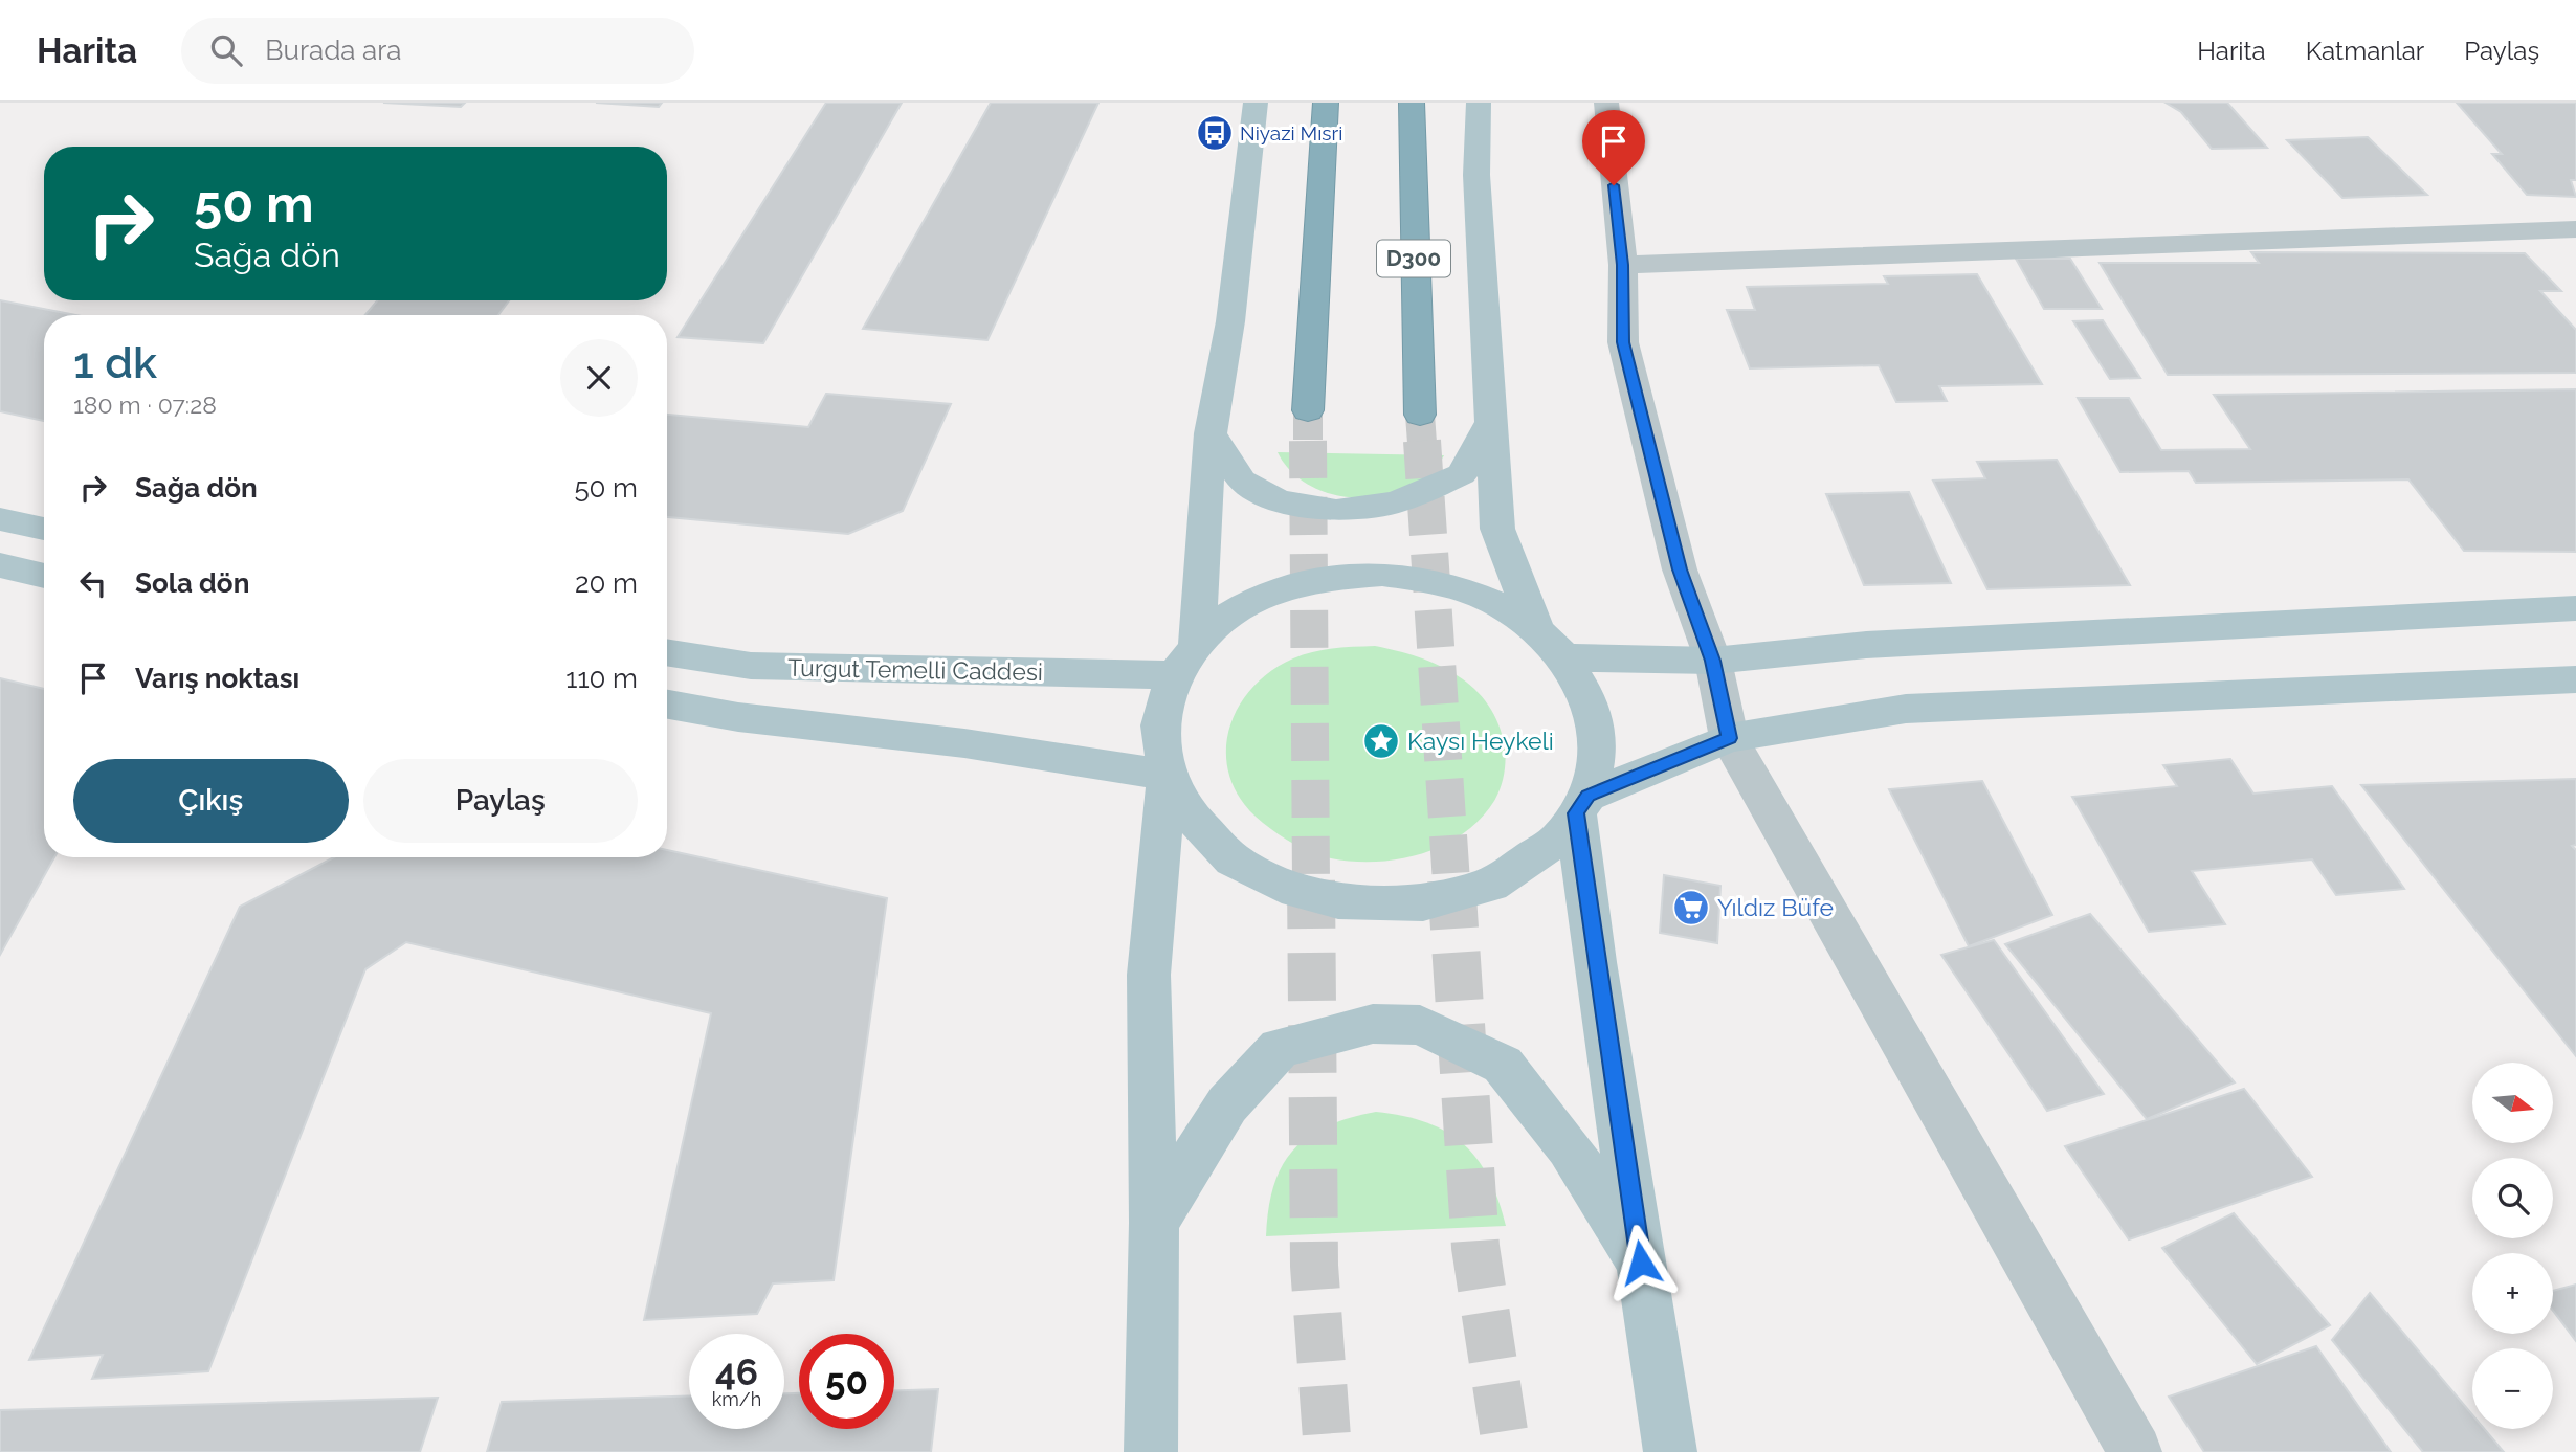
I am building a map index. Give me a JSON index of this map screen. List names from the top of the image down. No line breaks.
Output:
{"streets":{"highway":["D300"],"main road":["Turgut Temelli Caddesi"]},"places":{"bus stop":["Niyazi Mısri"],"place":["Kaysı Heykeli"],"supermarket":["Yıldız Büfe"]},"north":"right","page":{"header":"Harita","search":"Burada ara","nav":["Harita","Katmanlar","Paylaş"],"turn":["50 m","Sağa dön"],"heading":["1 dk","180 m · 07:28"],"list":[{"name":"Sağa dön","value":"50 m"},{"name":"Sola dön","value":"20 m"},{"name":"Varış noktası","value":"110 m"}],"buttons":["Çıkış","Paylaş"],"map_buttons":["+","−"],"speed":"46 km/h","limit":"50"}}
